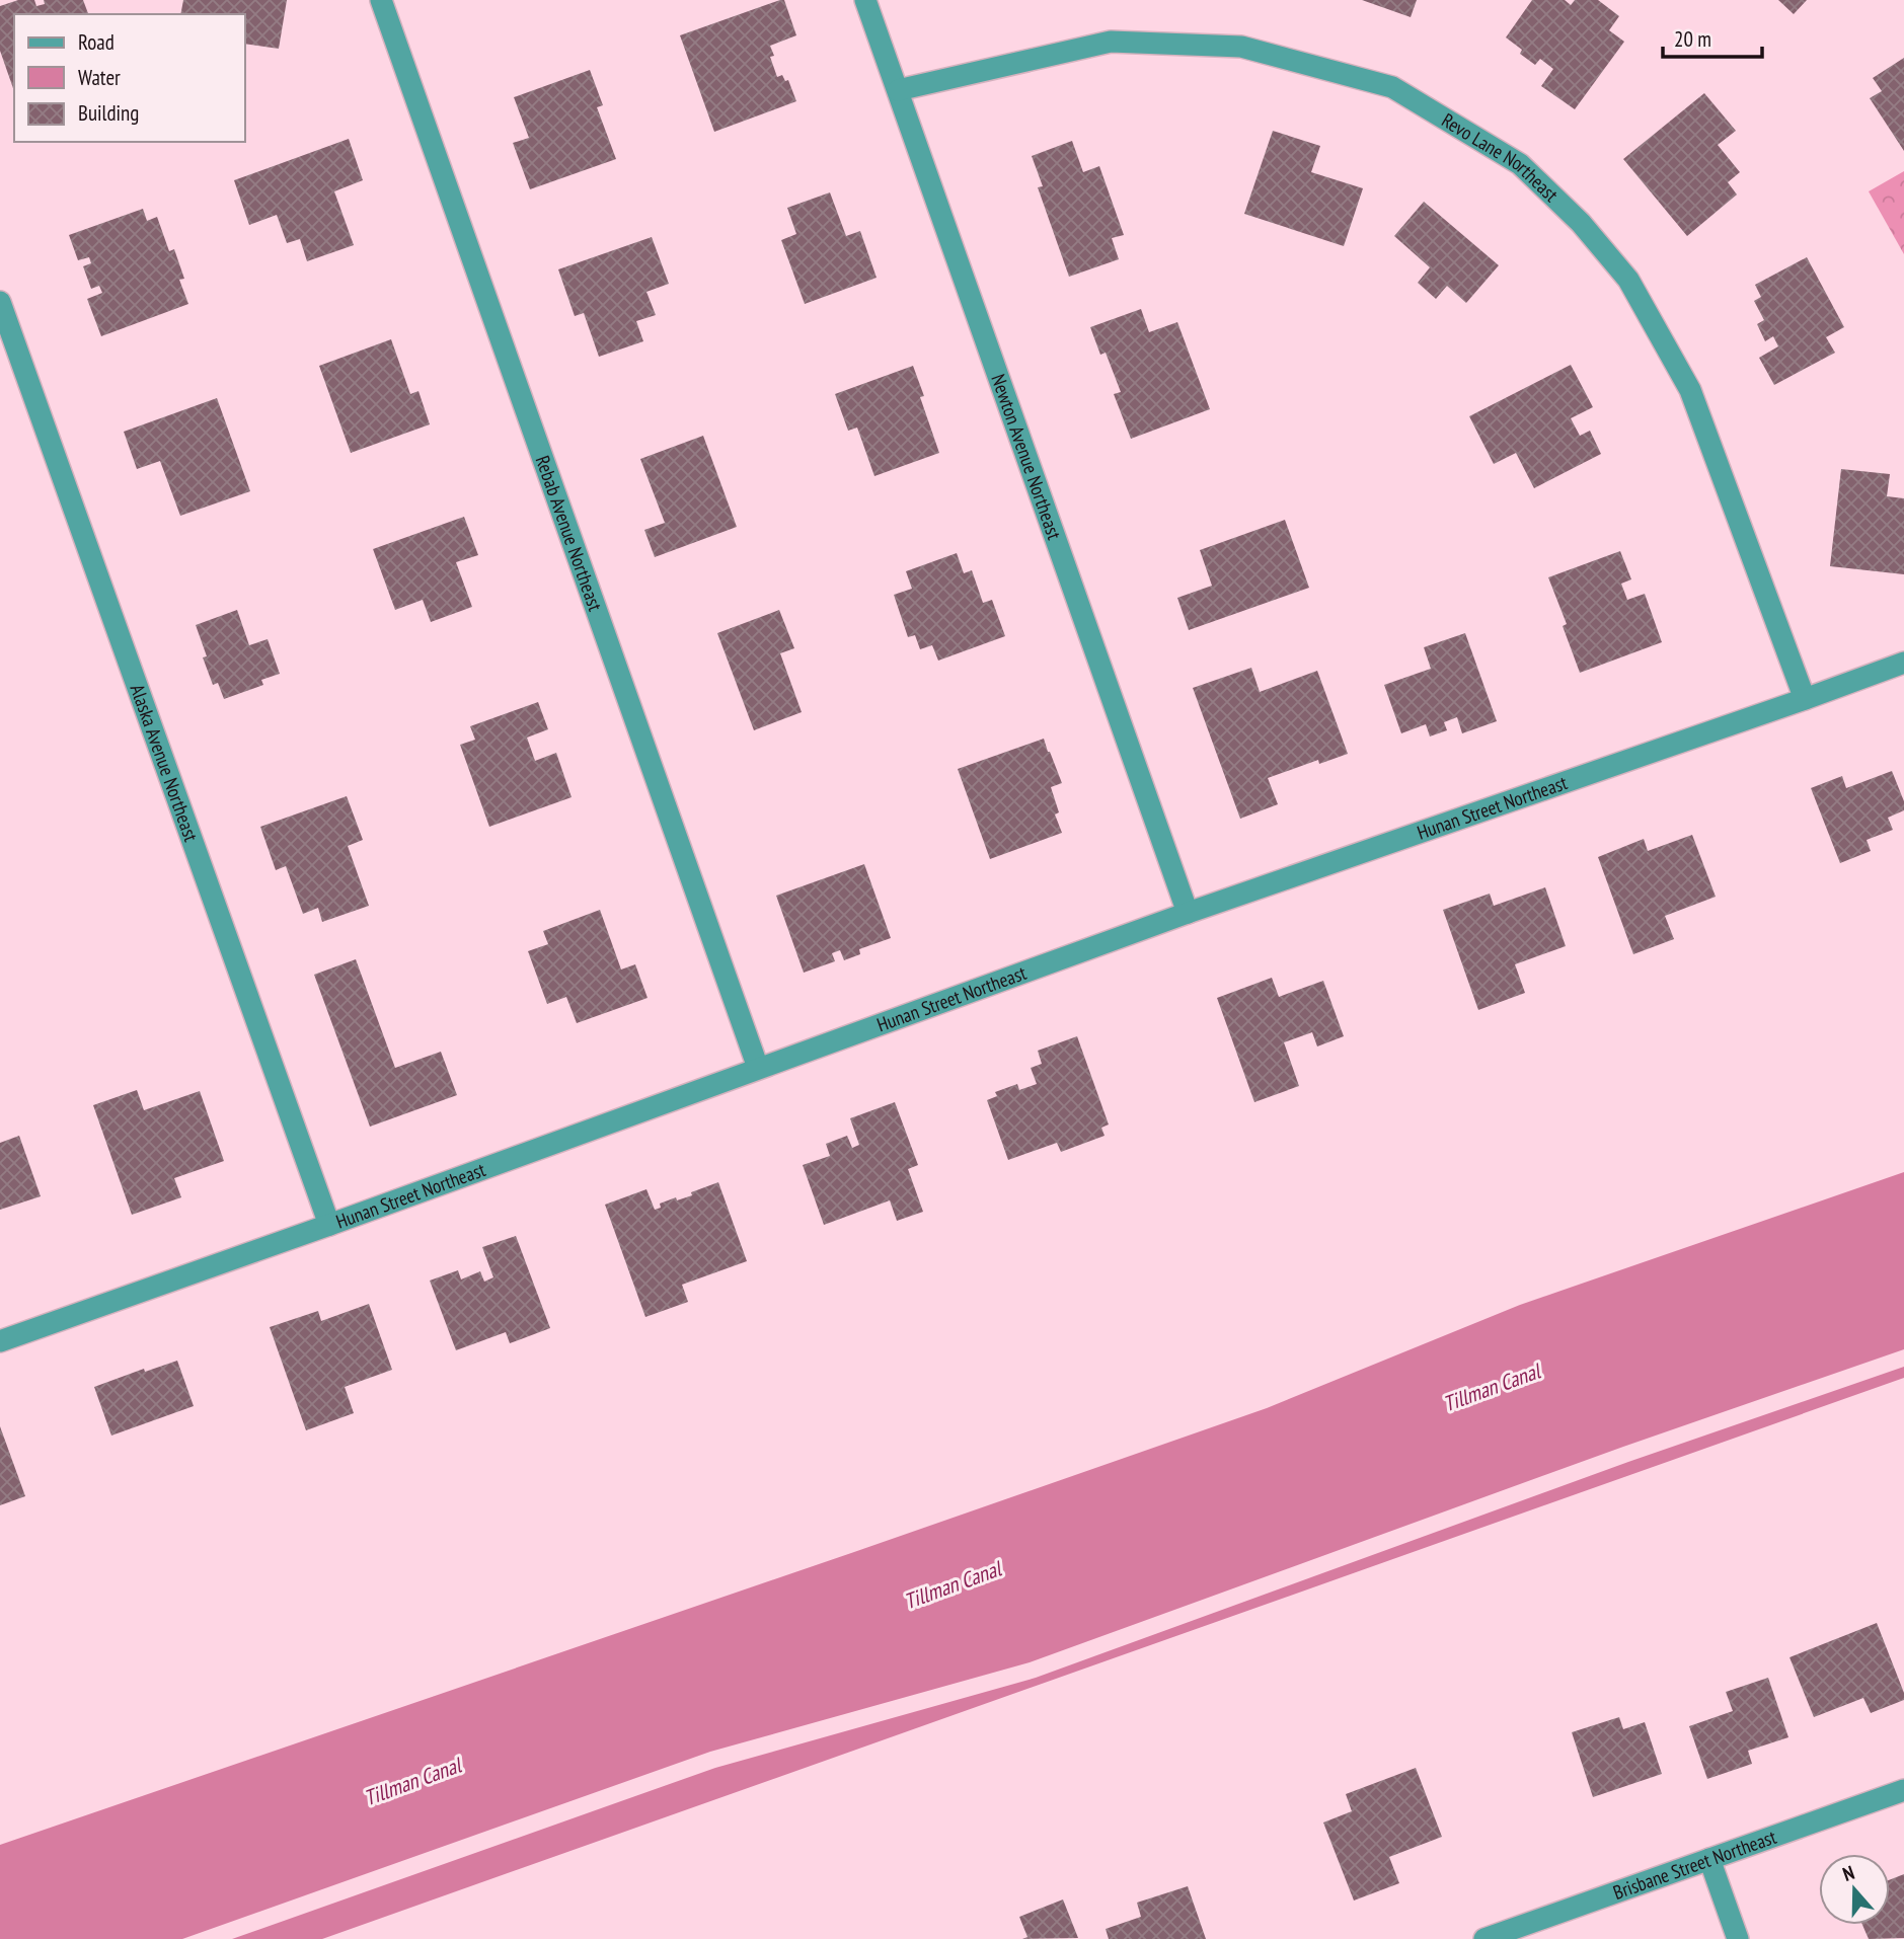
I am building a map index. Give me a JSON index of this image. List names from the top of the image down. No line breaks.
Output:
{"streets":{"street":["Revo Lane Northeast","Newton Avenue Northeast","Rebab Avenue Northeast","Alaska Avenue Northeast","Hunan Street Northeast","Brisbane Street Northeast"]},"crossings":[["Revo Lane Northeast","Newton Avenue Northeast"],["Revo Lane Northeast","Hunan Street Northeast"],["Newton Avenue Northeast","Hunan Street Northeast"],["Rebab Avenue Northeast","Hunan Street Northeast"],["Alaska Avenue Northeast","Hunan Street Northeast"]],"water":["Tillman Canal"],"legend":["Road","Water","Building"],"scale_bar":"20 m","north":"top"}
